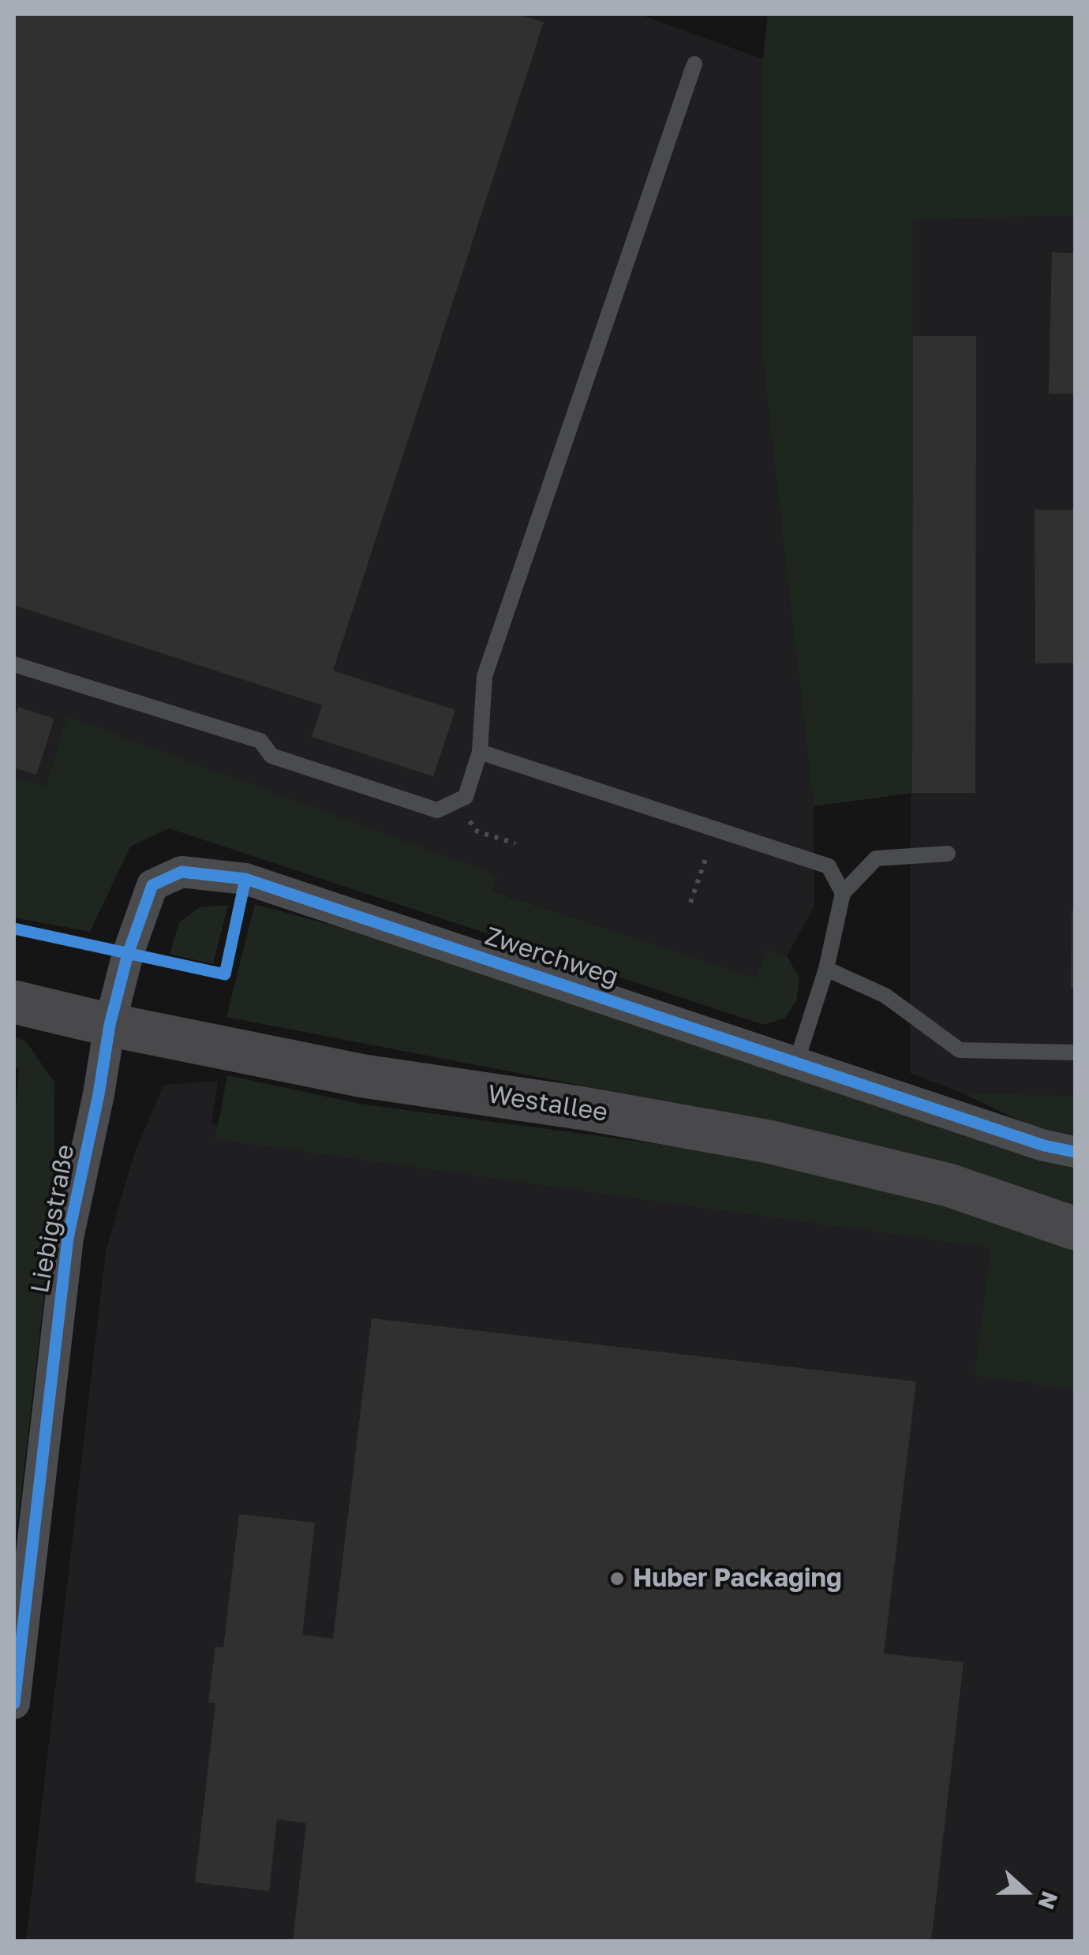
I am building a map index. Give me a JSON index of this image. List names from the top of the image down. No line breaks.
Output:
{"streets":{"main road":["Westallee"],"street":["Zwerchweg","Liebigstraße"]},"crossings":[["Zwerchweg","Westallee"],["Zwerchweg","Liebigstraße"],["Westallee","Liebigstraße"]],"places":["Huber Packaging"],"north":"right"}
